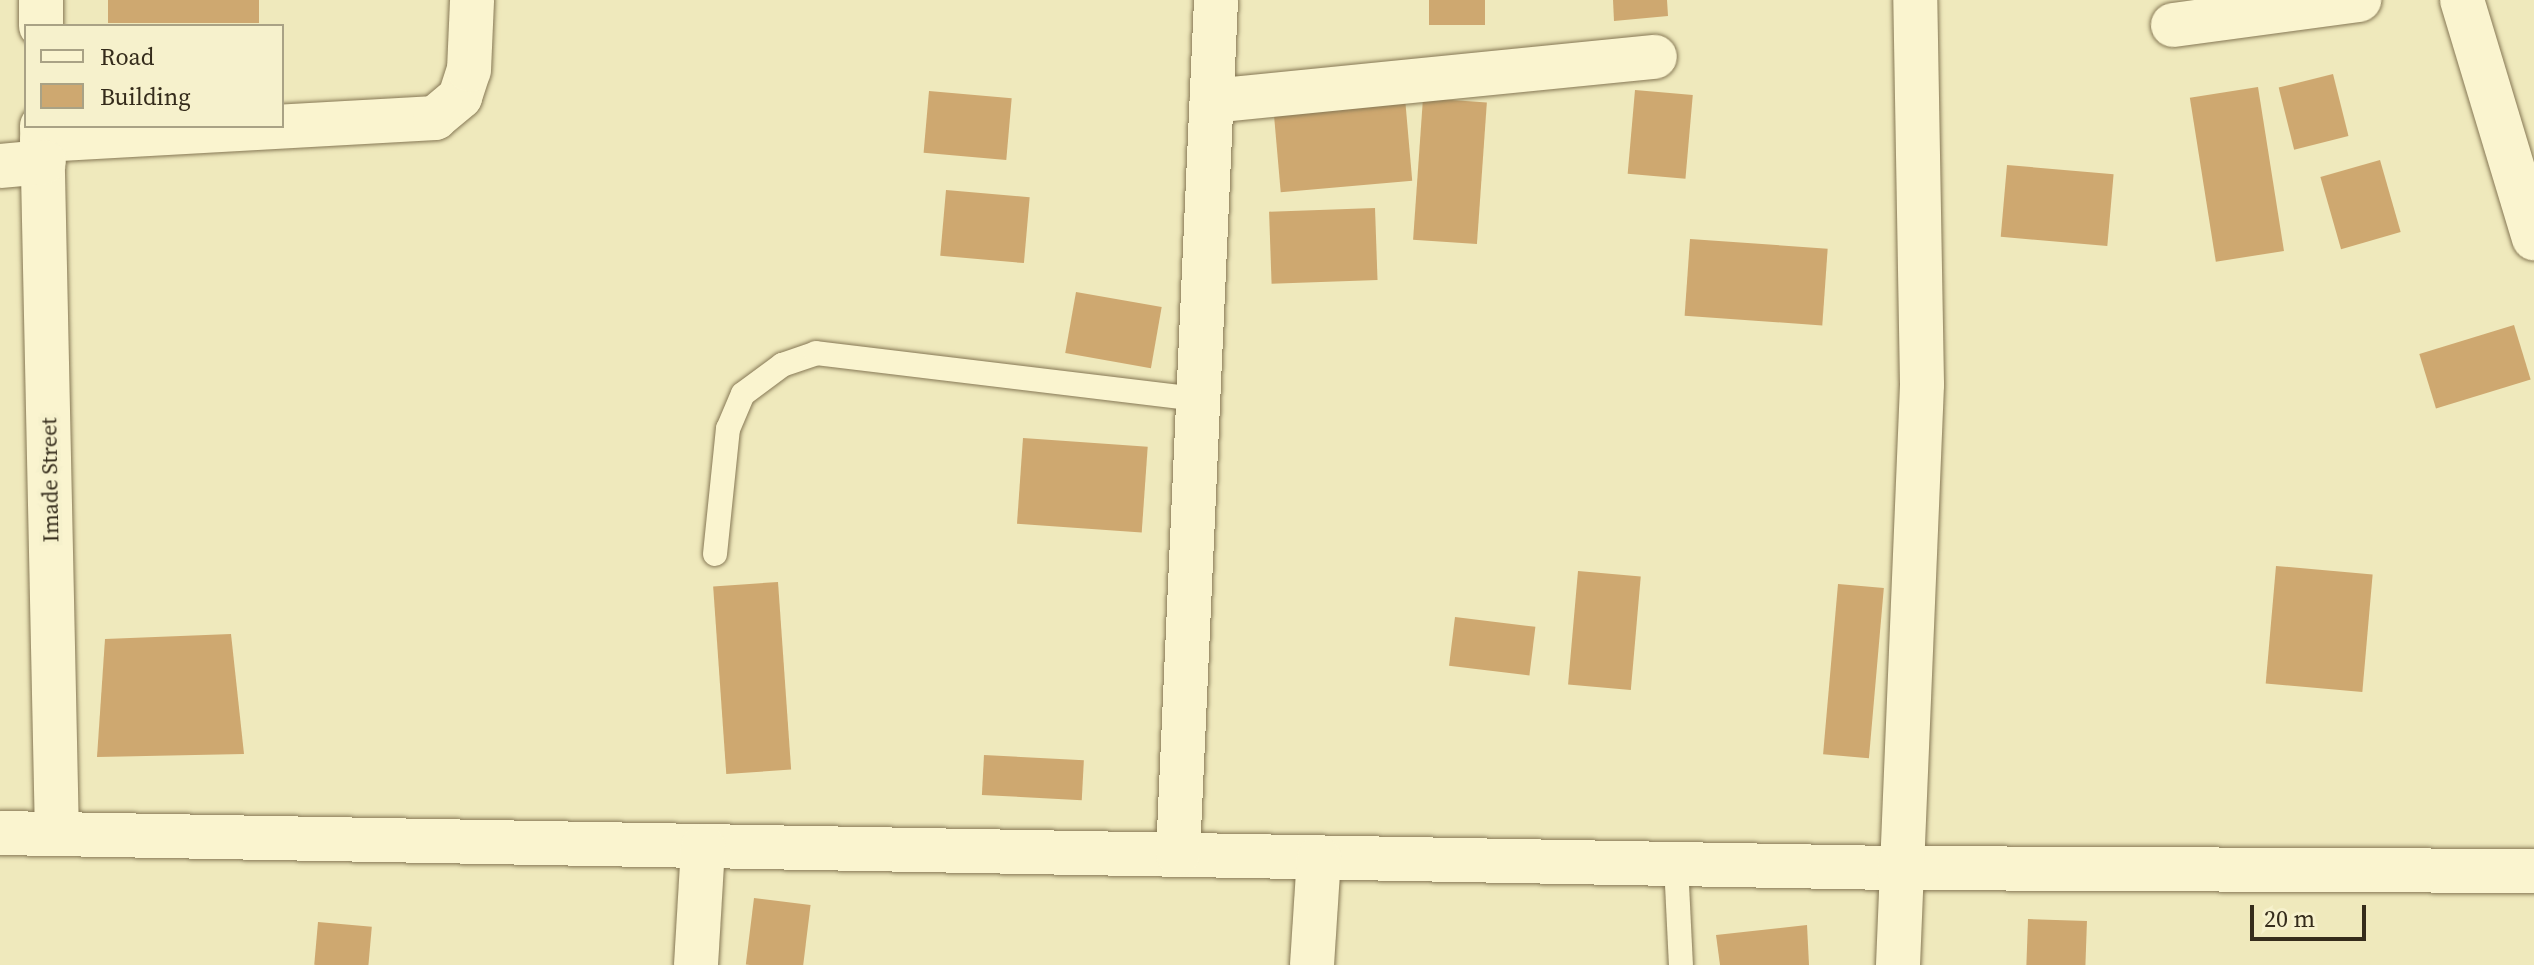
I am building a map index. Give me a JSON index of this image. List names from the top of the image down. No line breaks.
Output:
{"streets":{"street":["Imade Street"]},"legend":["Road","Building"],"scale_bar":"20 m"}
